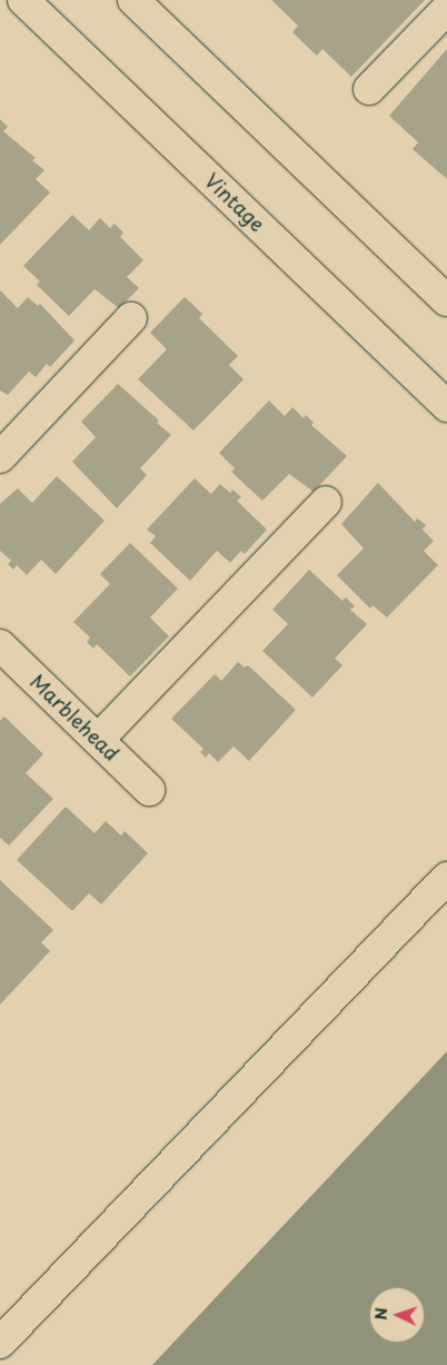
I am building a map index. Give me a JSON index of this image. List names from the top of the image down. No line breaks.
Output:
{"streets":{"street":["Vintage","Marblehead"]},"north":"left"}
